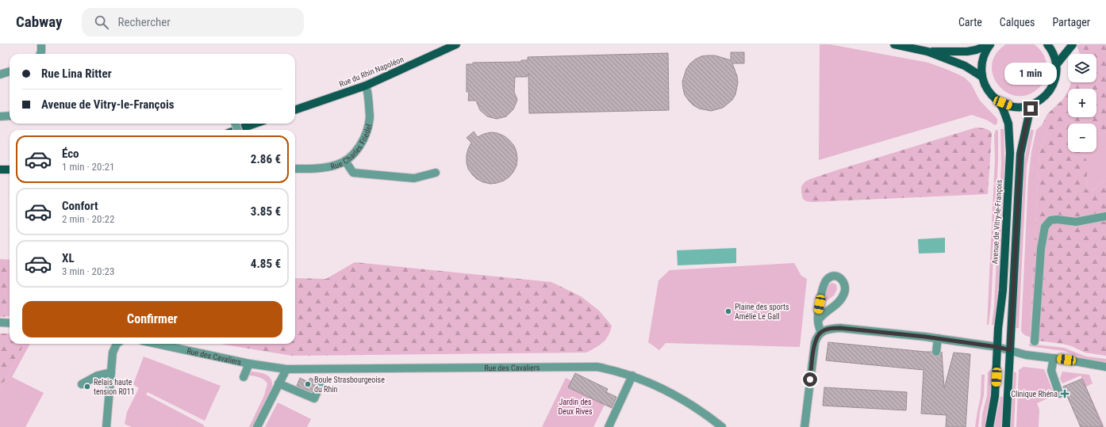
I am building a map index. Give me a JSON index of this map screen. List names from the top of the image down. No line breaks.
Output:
{"streets":{"main road":["Rue du Rhin Napoléon","Avenue de Vitry-le-François"],"street":["Rue Charles Friedel","Rue des Cavaliers"]},"crossings":[["Rue du Rhin Napoléon","Rue Charles Friedel"]],"parks":["Jardin des Deux Rives"],"places":{"other":["Plaine des sports Amélie Le Gall","Boule Strasbourgeoise du Rhin","Relais haute tension R011"],"health":["Clinique Rhéna"]},"page":{"header":"Cabway","search":"Rechercher","nav":["Carte","Calques","Partager"],"map_buttons":["+","−"],"banner":["Rue Lina Ritter","Avenue de Vitry-le-François"],"bubble":"1 min","list":[{"name":"Éco","note":"1 min · 20:21","value":"2.86 €"},{"name":"Confort","note":"2 min · 20:22","value":"3.85 €"},{"name":"XL","note":"3 min · 20:23","value":"4.85 €"}],"buttons":"Confirmer"}}
